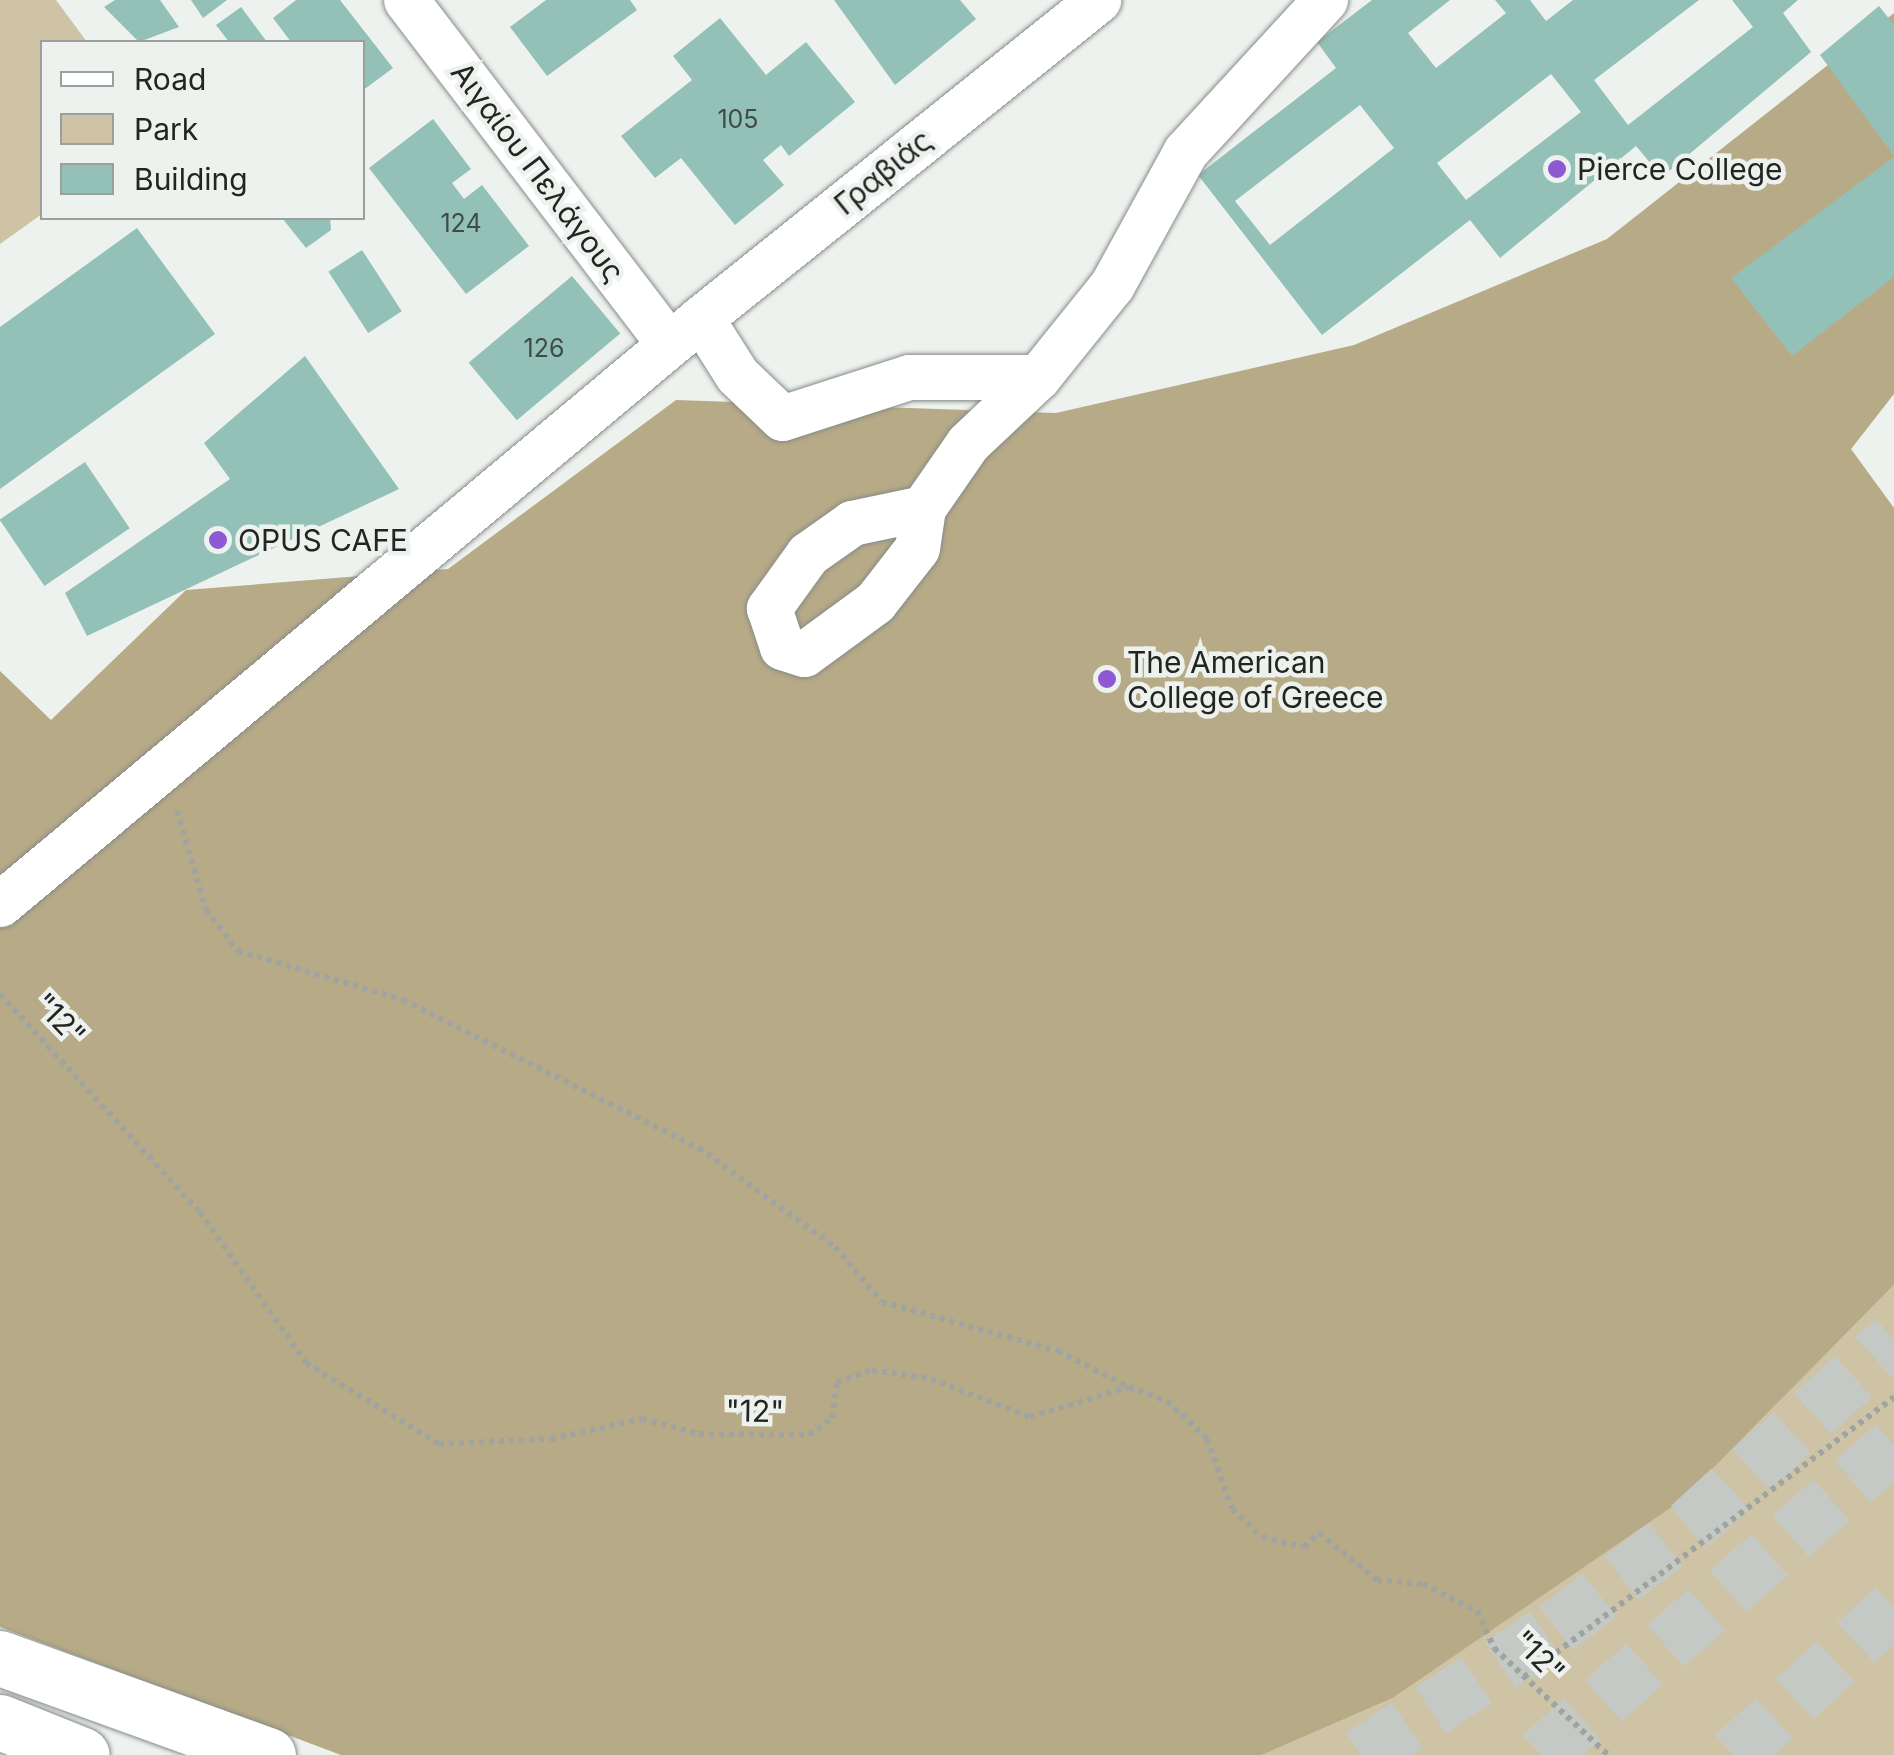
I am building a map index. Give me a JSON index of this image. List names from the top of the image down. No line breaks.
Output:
{"streets":{"street":["Αιγαίου Πελάγους","Γραβιάς"],"path":["\"12\""]},"crossings":[["Αιγαίου Πελάγους","Γραβιάς"]],"places":["Pierce College","OPUS CAFE","The American College of Greece"],"house_numbers":["105","124","126"],"legend":["Road","Park","Building"]}
